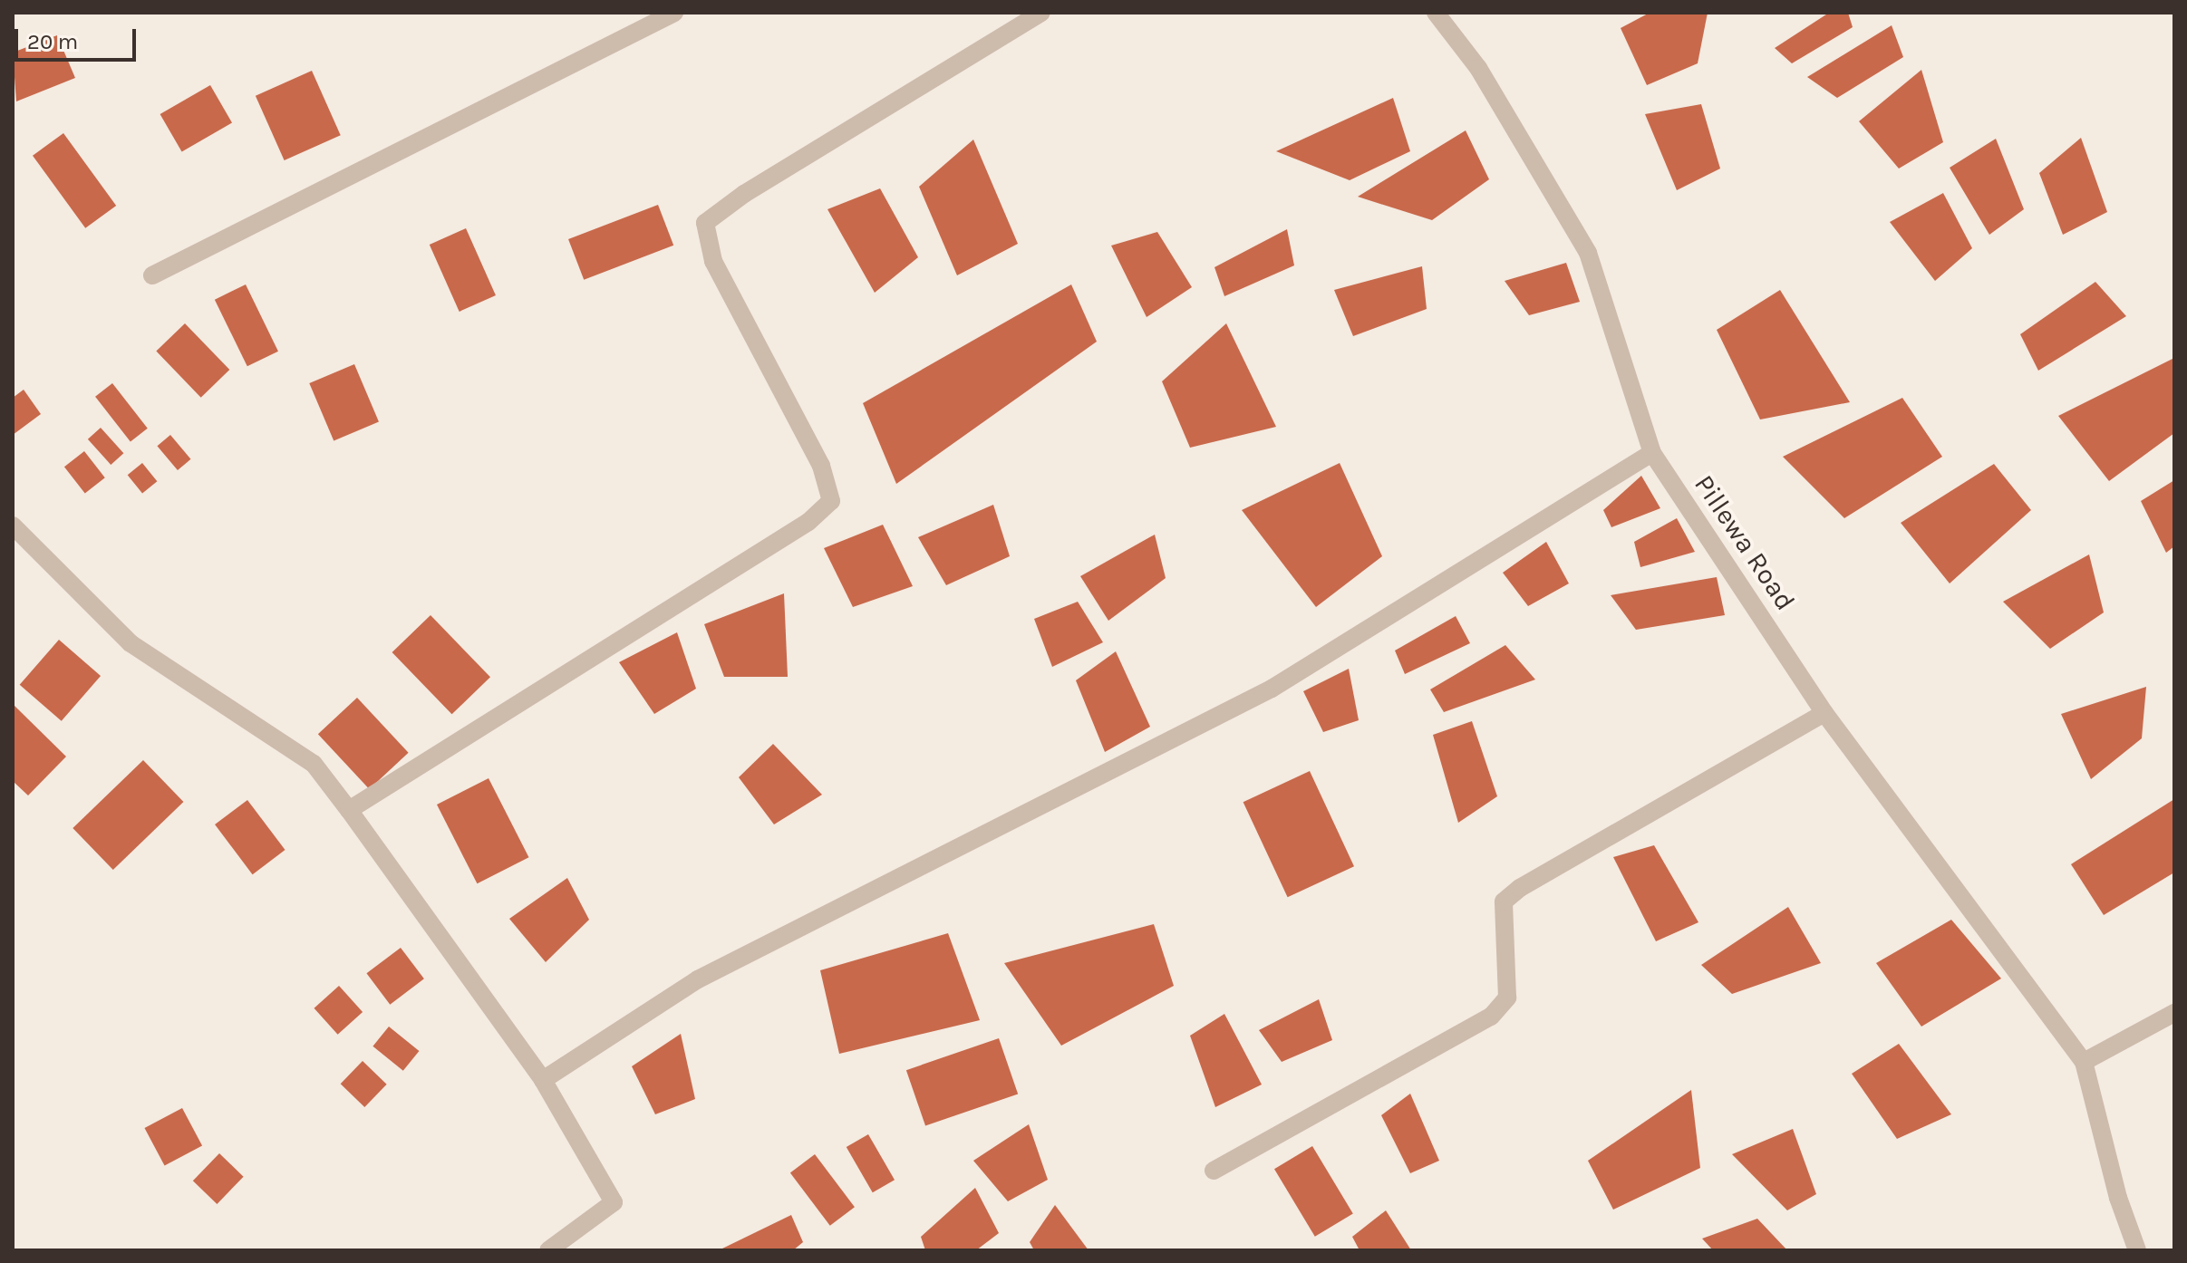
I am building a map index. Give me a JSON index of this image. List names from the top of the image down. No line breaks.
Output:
{"streets":{"street":["Pillewa Road"]},"scale_bar":"20 m"}
